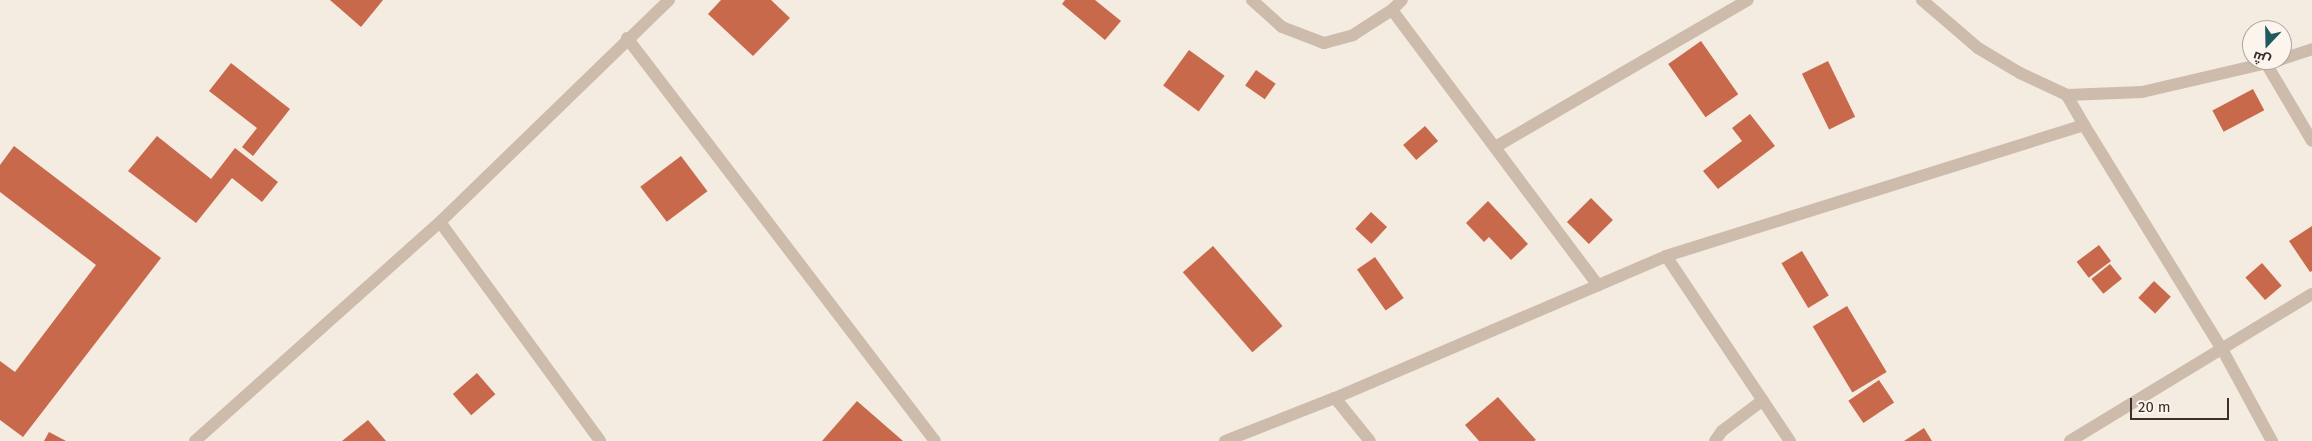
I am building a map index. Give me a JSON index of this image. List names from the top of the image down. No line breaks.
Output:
{"scale_bar":"20 m","north":"bottom"}
